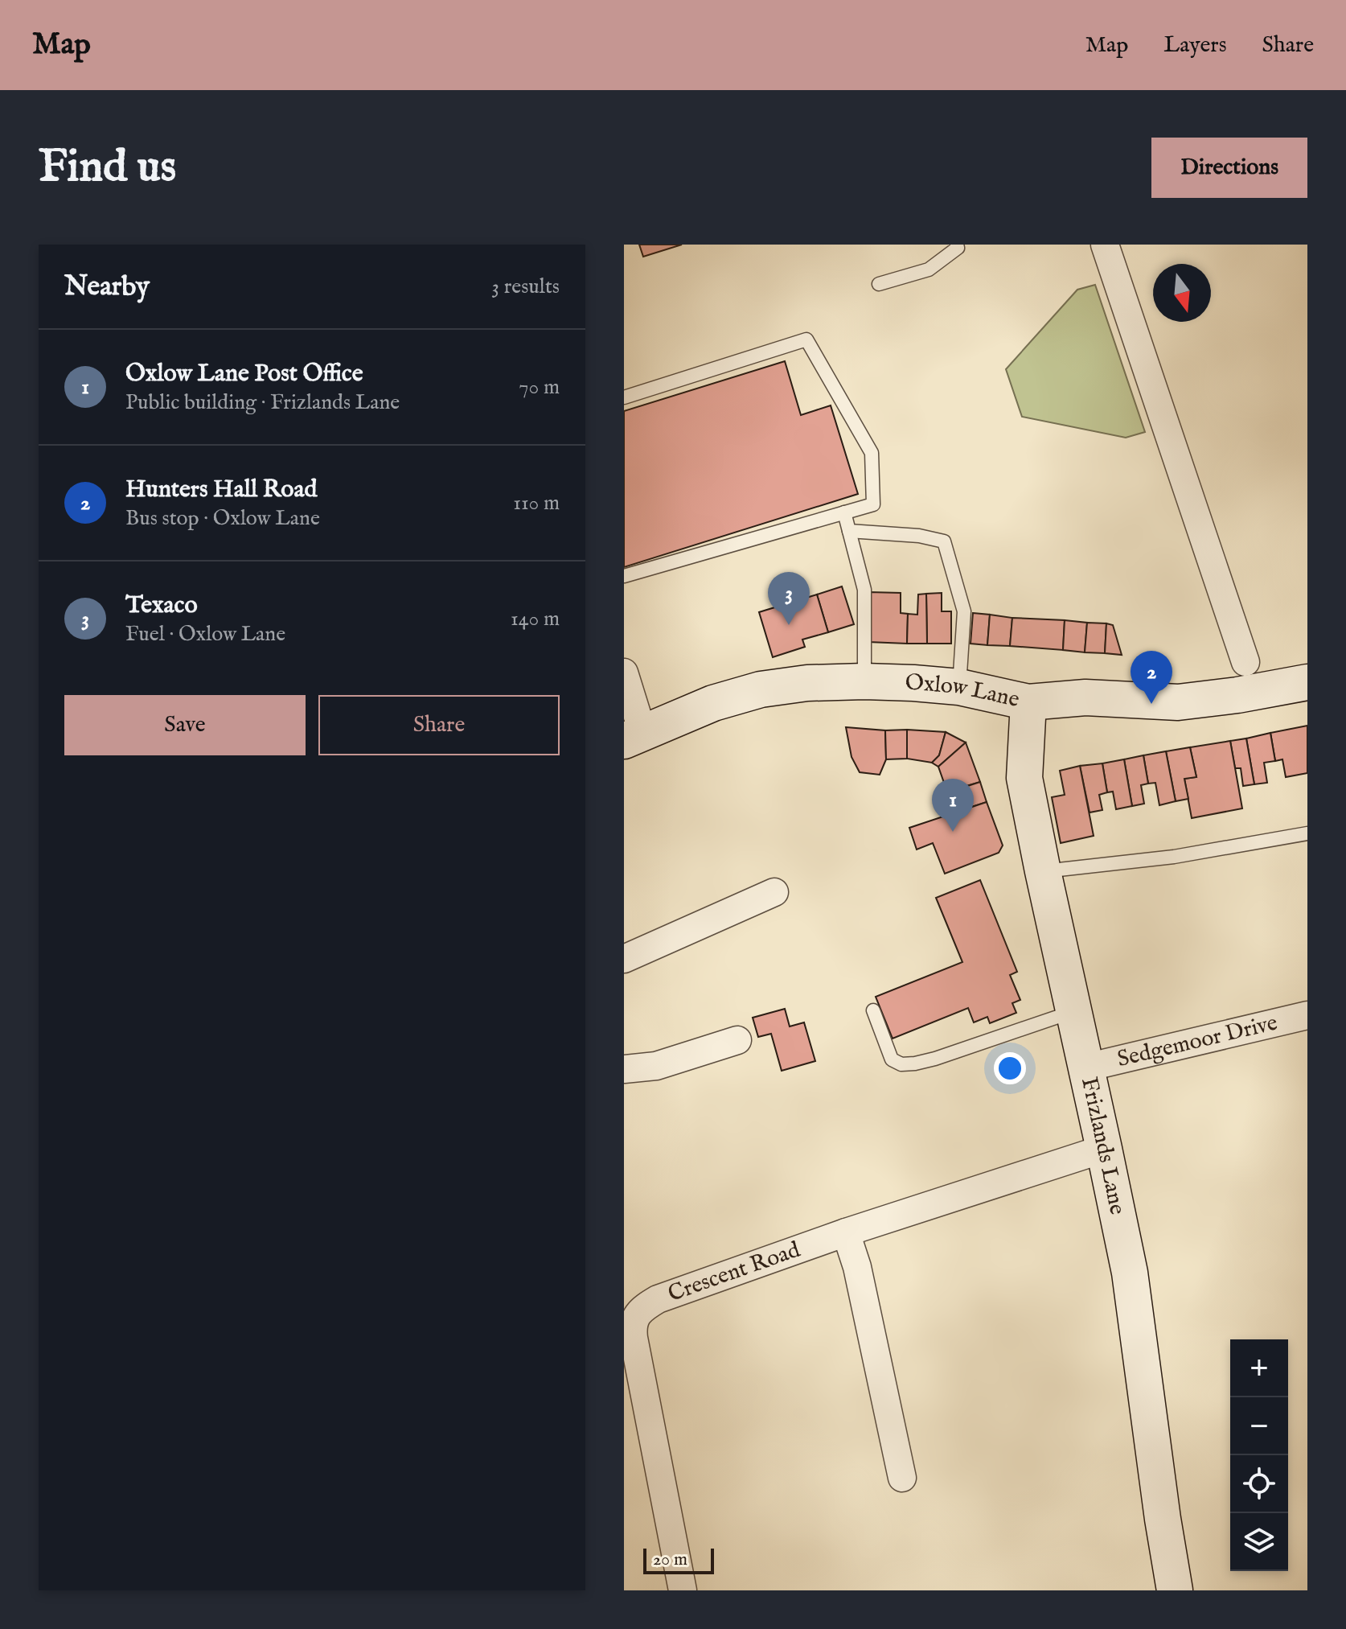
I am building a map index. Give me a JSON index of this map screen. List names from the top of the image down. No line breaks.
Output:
{"streets":{"street":["Oxlow Lane","Sedgemoor Drive","Frizlands Lane","Crescent Road"]},"crossings":[["Oxlow Lane","Frizlands Lane"],["Sedgemoor Drive","Frizlands Lane"],["Frizlands Lane","Crescent Road"]],"scale_bar":"20 m","north":"bottom","page":{"header":"Map","nav":["Map","Layers","Share"],"buttons":["Directions",["Save","Share"]],"title":"Find us","heading":["Nearby","3 results"],"list":[{"mark":"1","name":"Oxlow Lane Post Office","note":"Public building · Frizlands Lane","value":"70 m"},{"mark":"2","name":"Hunters Hall Road","note":"Bus stop · Oxlow Lane","value":"110 m"},{"mark":"3","name":"Texaco","note":"Fuel · Oxlow Lane","value":"140 m"}],"pins":["3","2","1"],"map_buttons":["+","−"],"scale":"20 m"}}
